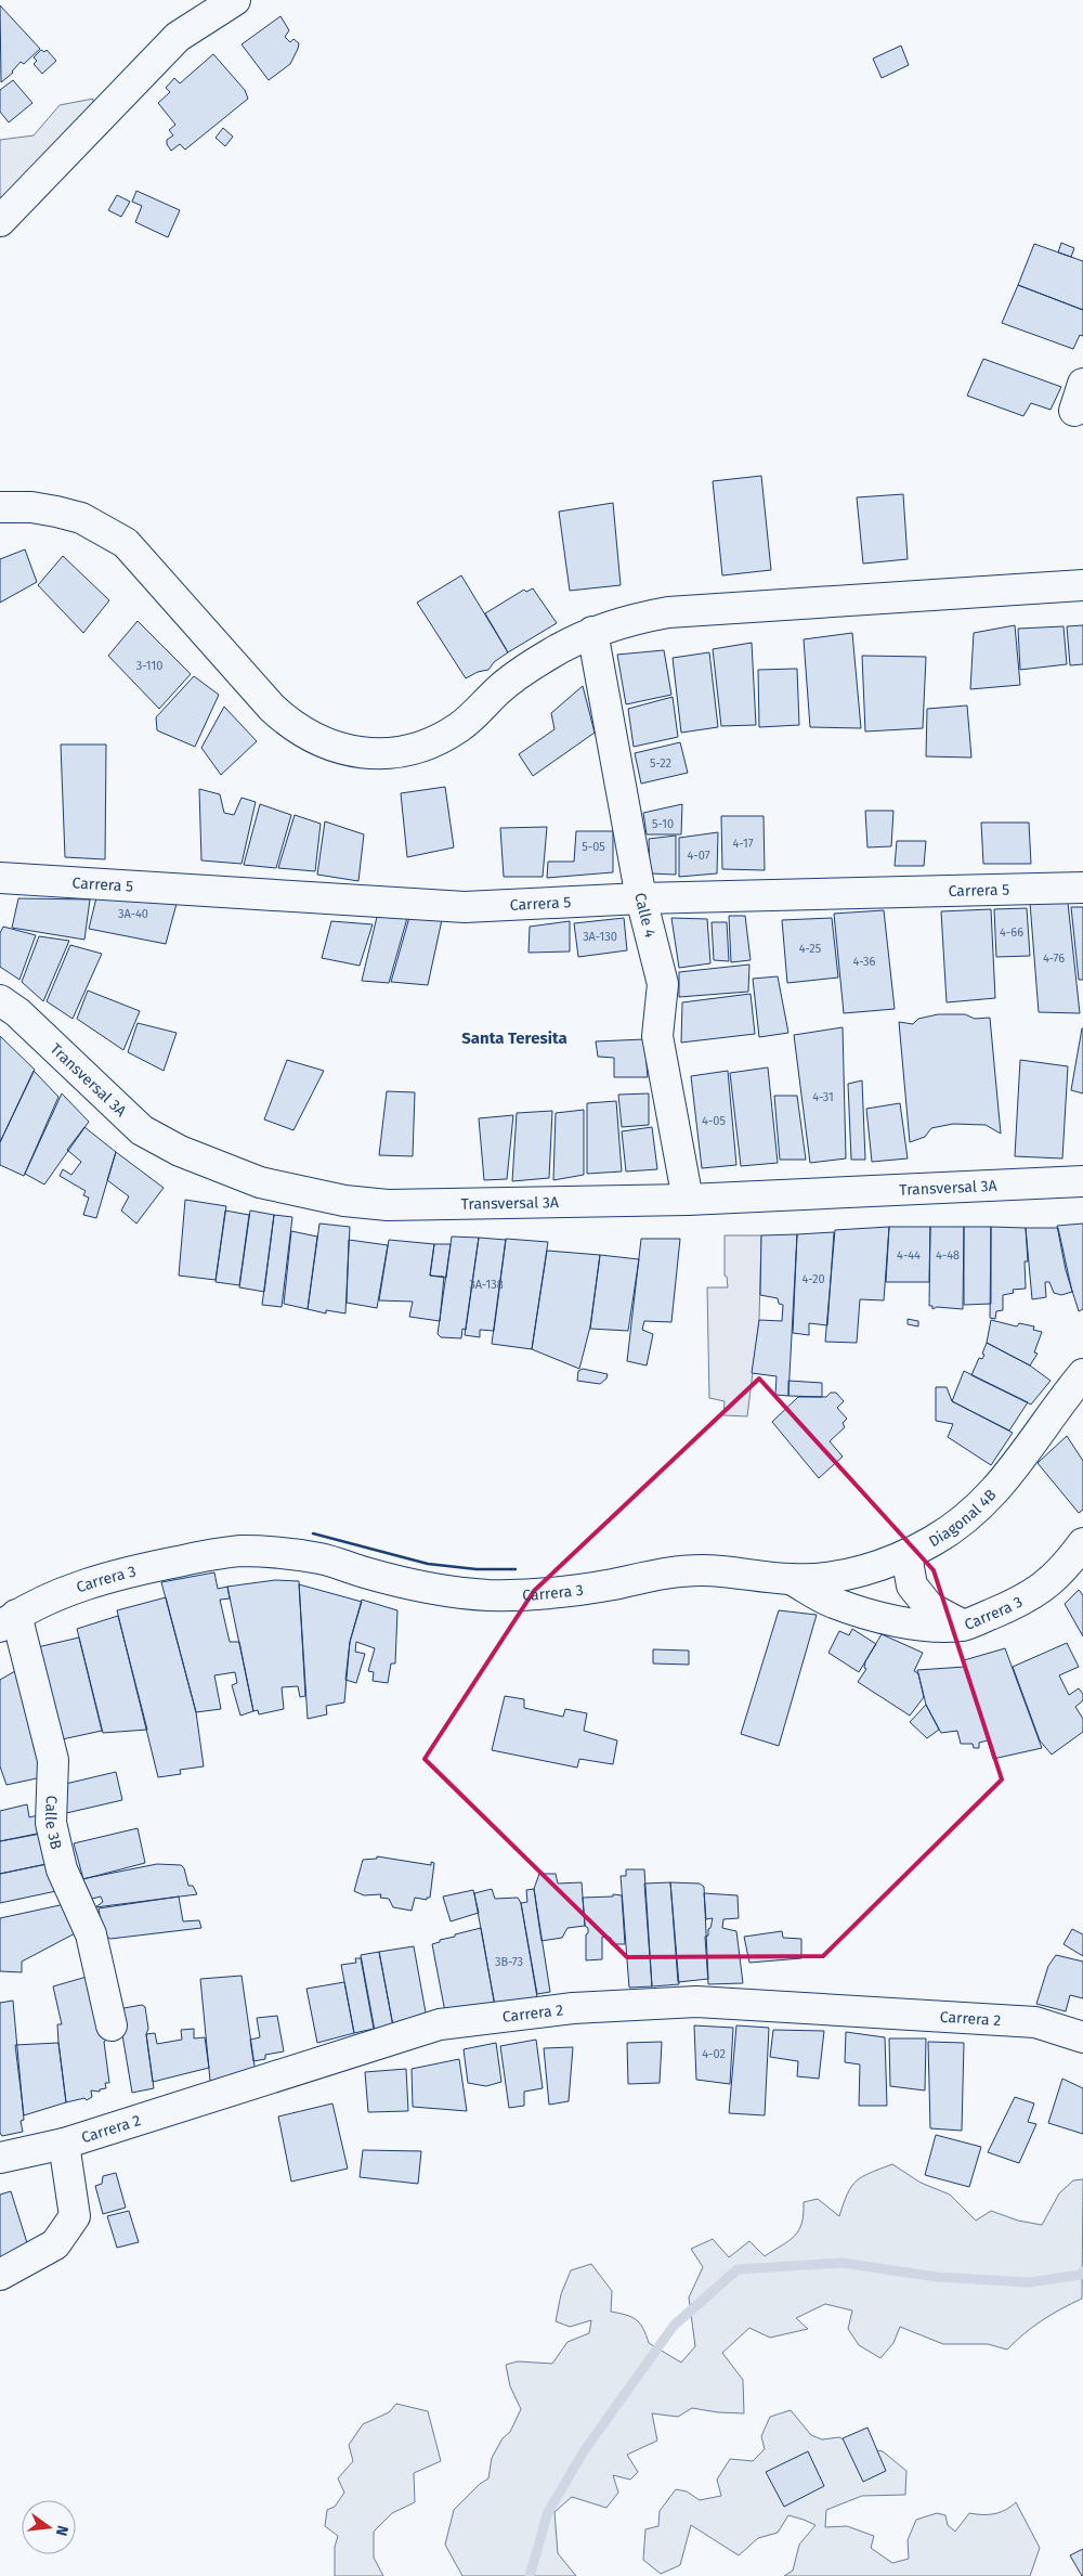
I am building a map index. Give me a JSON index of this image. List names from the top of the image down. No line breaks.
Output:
{"streets":{"street":["Carrera 5","Calle 4","Transversal 3A","Diagonal 4B","Carrera 3","Calle 3B","Carrera 2"]},"crossings":[["Carrera 5","Calle 4"],["Calle 4","Transversal 3A"],["Diagonal 4B","Carrera 3"],["Carrera 3","Calle 3B"]],"districts":["Santa Teresita"],"house_numbers":["3-110","5-22","5-10","4-17","5-05","4-07","3A-40","4-66","3A-130","4-25","4-76","4-36","4-31","4-05","4-44","4-48","4-20","3A-138","3B-73","4-02"],"north":"right"}
